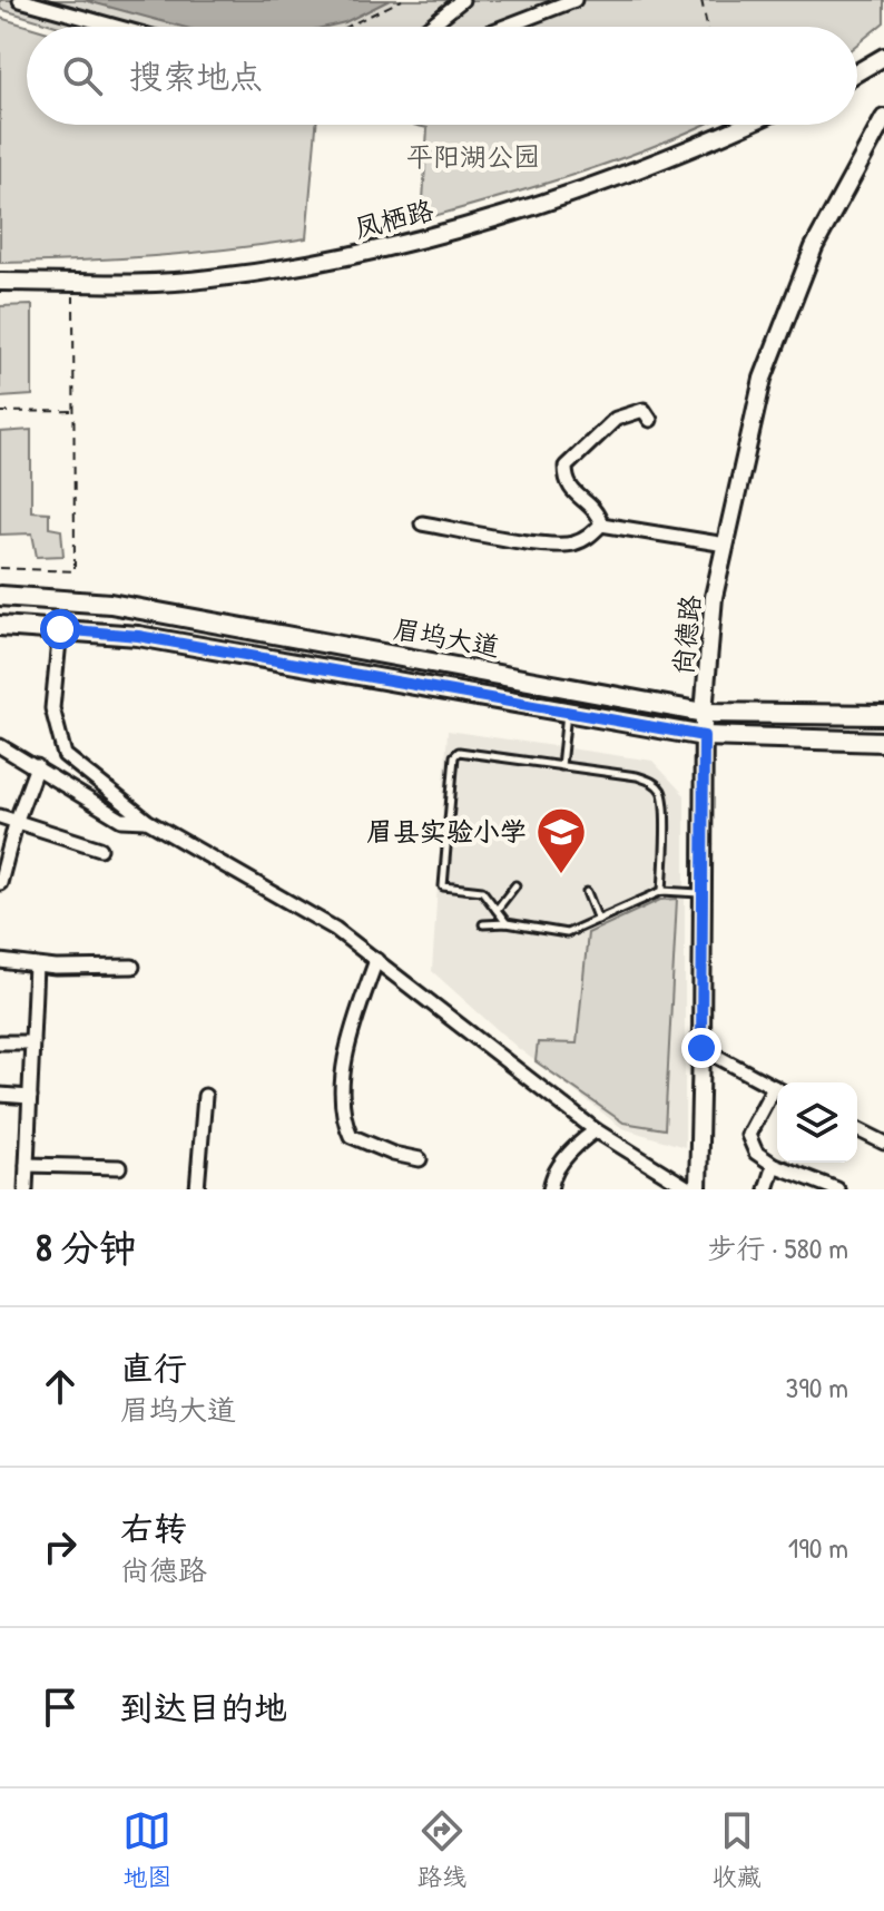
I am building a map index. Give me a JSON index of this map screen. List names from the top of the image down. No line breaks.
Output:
{"streets":{"main road":["眉坞大道"],"street":["凤栖路","尚德路"]},"crossings":[["尚德路","眉坞大道"]],"parks":["平阳湖公园"],"places":{"school or university":["眉县实验小学"]},"page":{"search":"搜索地点","heading":["8 分钟","步行 · 580 m"],"list":[["直行","眉坞大道","390 m"],["右转","尚德路","190 m"],"到达目的地"],"nav":["地图","路线","收藏"]}}
